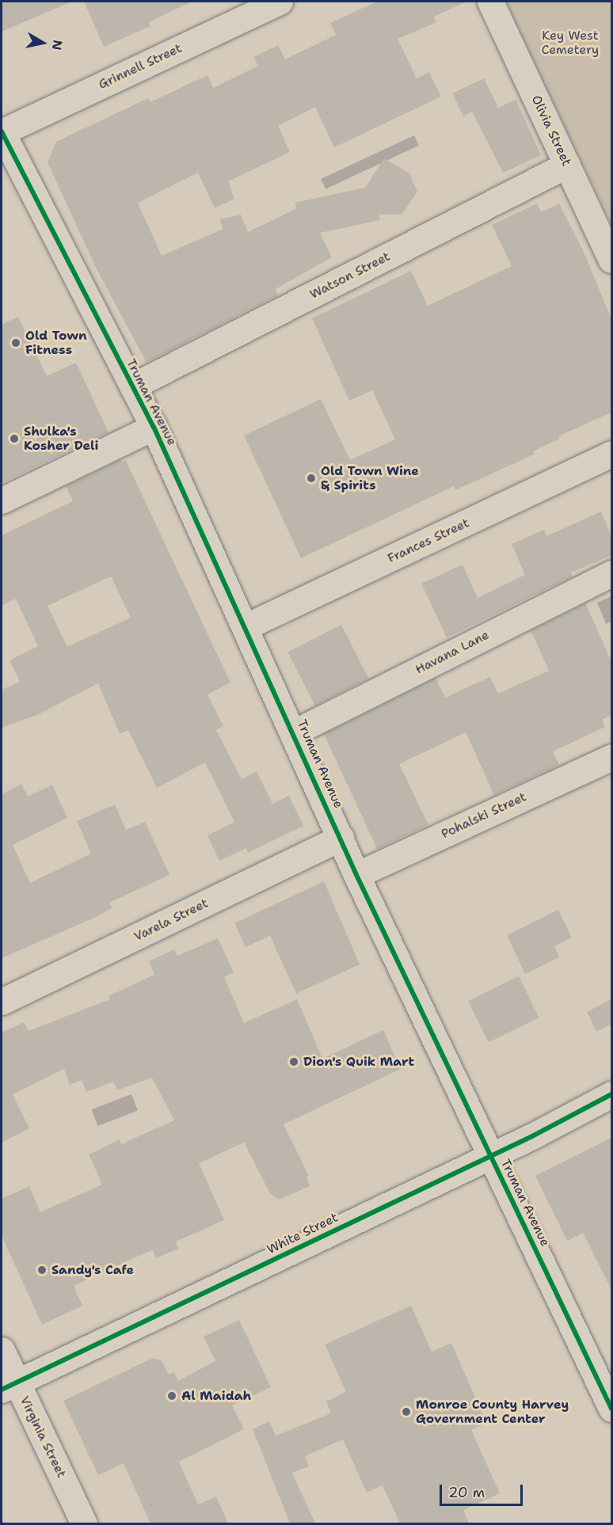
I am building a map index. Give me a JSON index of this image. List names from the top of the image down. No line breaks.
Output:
{"streets":{"street":["Grinnell Street","Olivia Street","Watson Street","Truman Avenue","Frances Street","Havana Lane","Pohalski Street","Varela Street","White Street","Virginia Street"]},"crossings":[["Grinnell Street","Truman Avenue"],["Olivia Street","Watson Street"],["Watson Street","Truman Avenue"],["Truman Avenue","Frances Street"],["Truman Avenue","Havana Lane"],["Truman Avenue","Pohalski Street"],["Truman Avenue","Varela Street"],["Truman Avenue","White Street"],["White Street","Virginia Street"]],"parks":["Key West Cemetery"],"places":["Old Town Fitness","Shulka's Kosher Deli","Old Town Wine & Spirits","Dion's Quik Mart","Sandy's Cafe","Al Maidah","Monroe County Harvey Government Center"],"scale_bar":"20 m","north":"right"}
